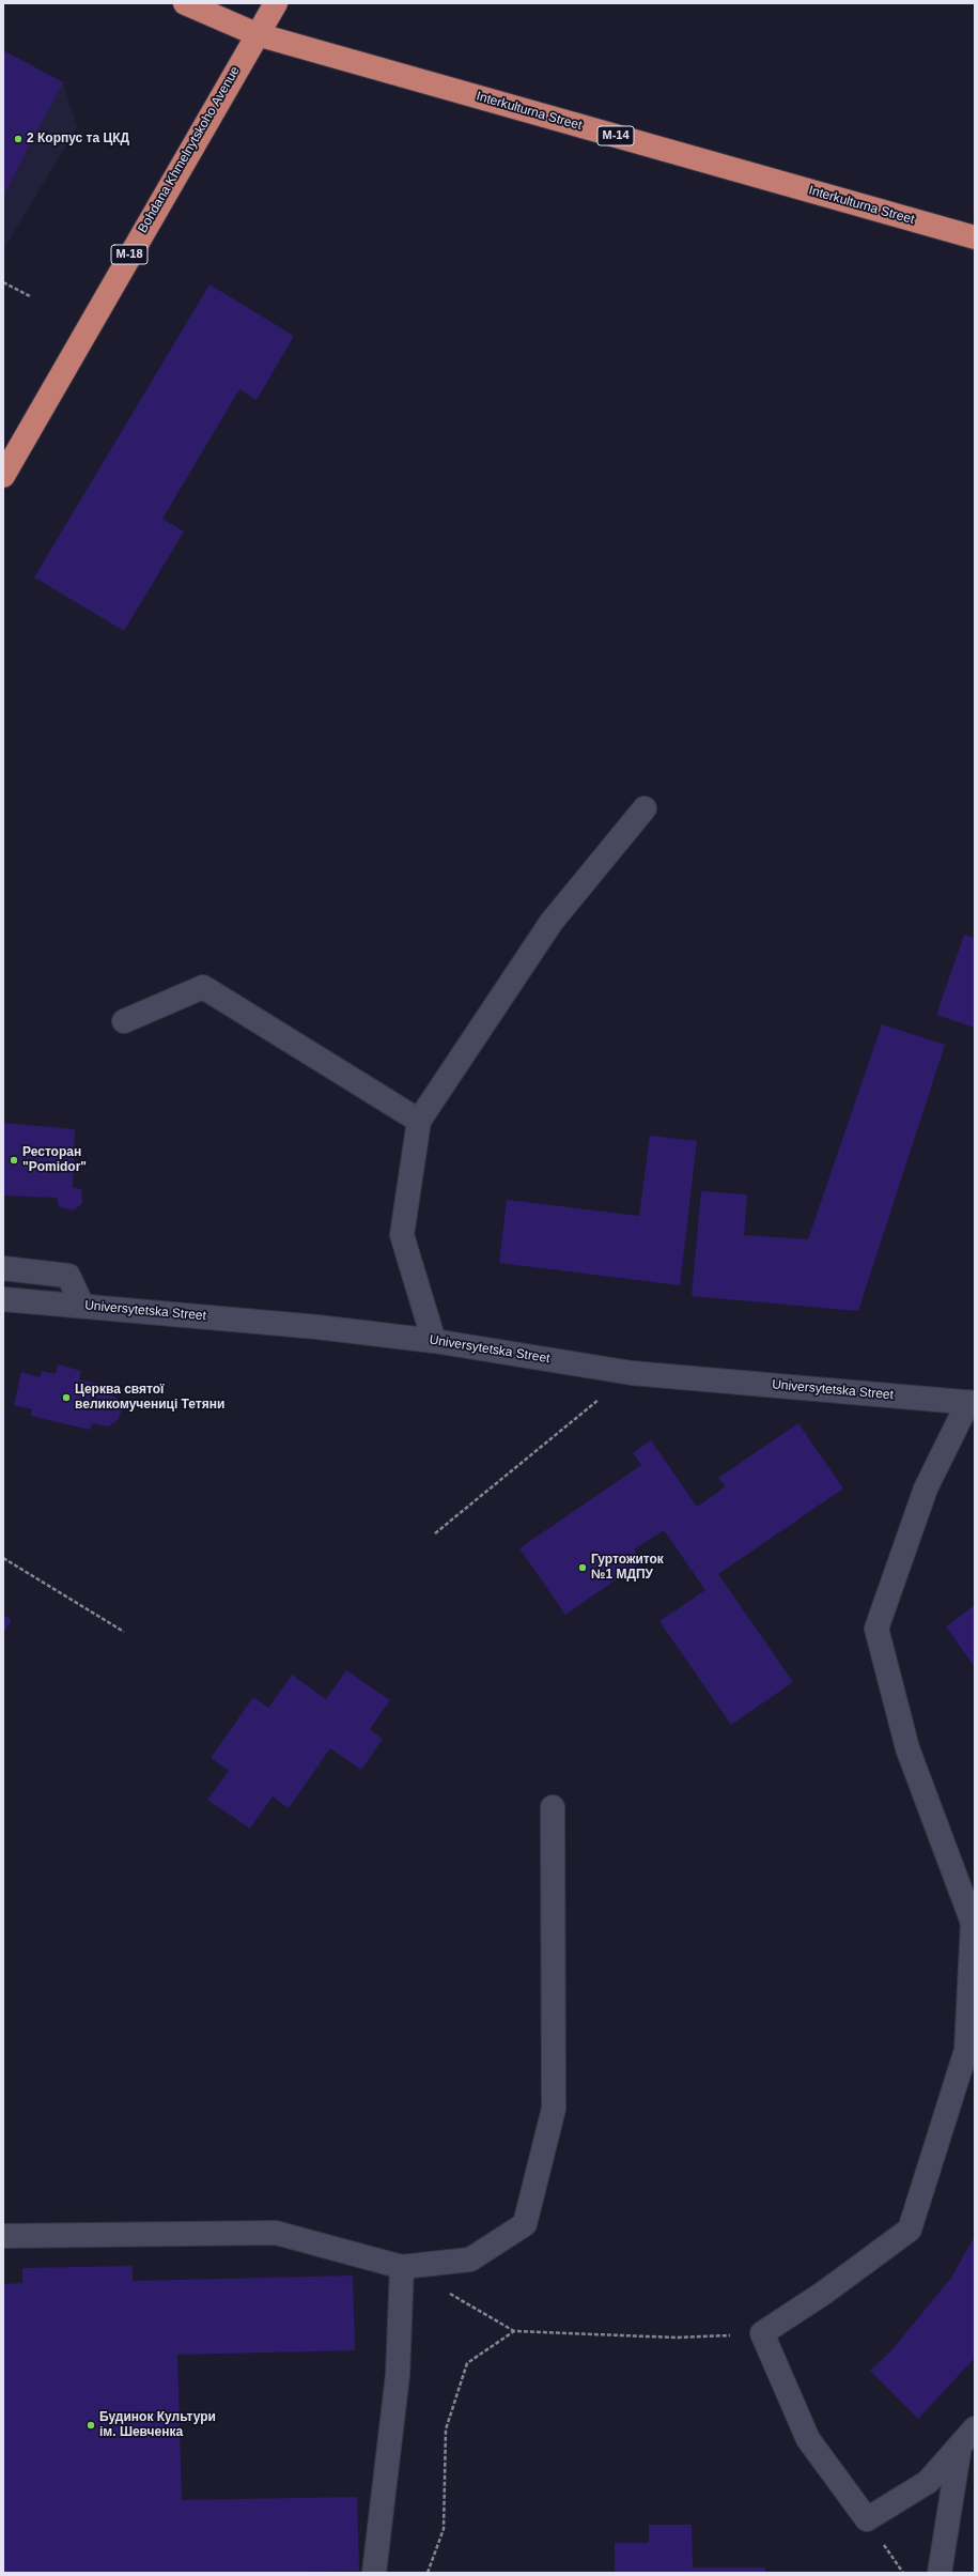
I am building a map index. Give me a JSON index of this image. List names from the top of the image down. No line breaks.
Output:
{"streets":{"highway":["Interkulturna Street","М-14","Bohdana Khmelnytskoho Avenue","М-18"],"street":["Universytetska Street"]},"crossings":[["Interkulturna Street","Bohdana Khmelnytskoho Avenue"]],"places":["2 Корпус та ЦКД","Ресторан \"Pomidor\"","Церква святої великомучениці Тетяни","Гуртожиток №1 МДПУ","Будинок Культури ім. Шевченка"]}
